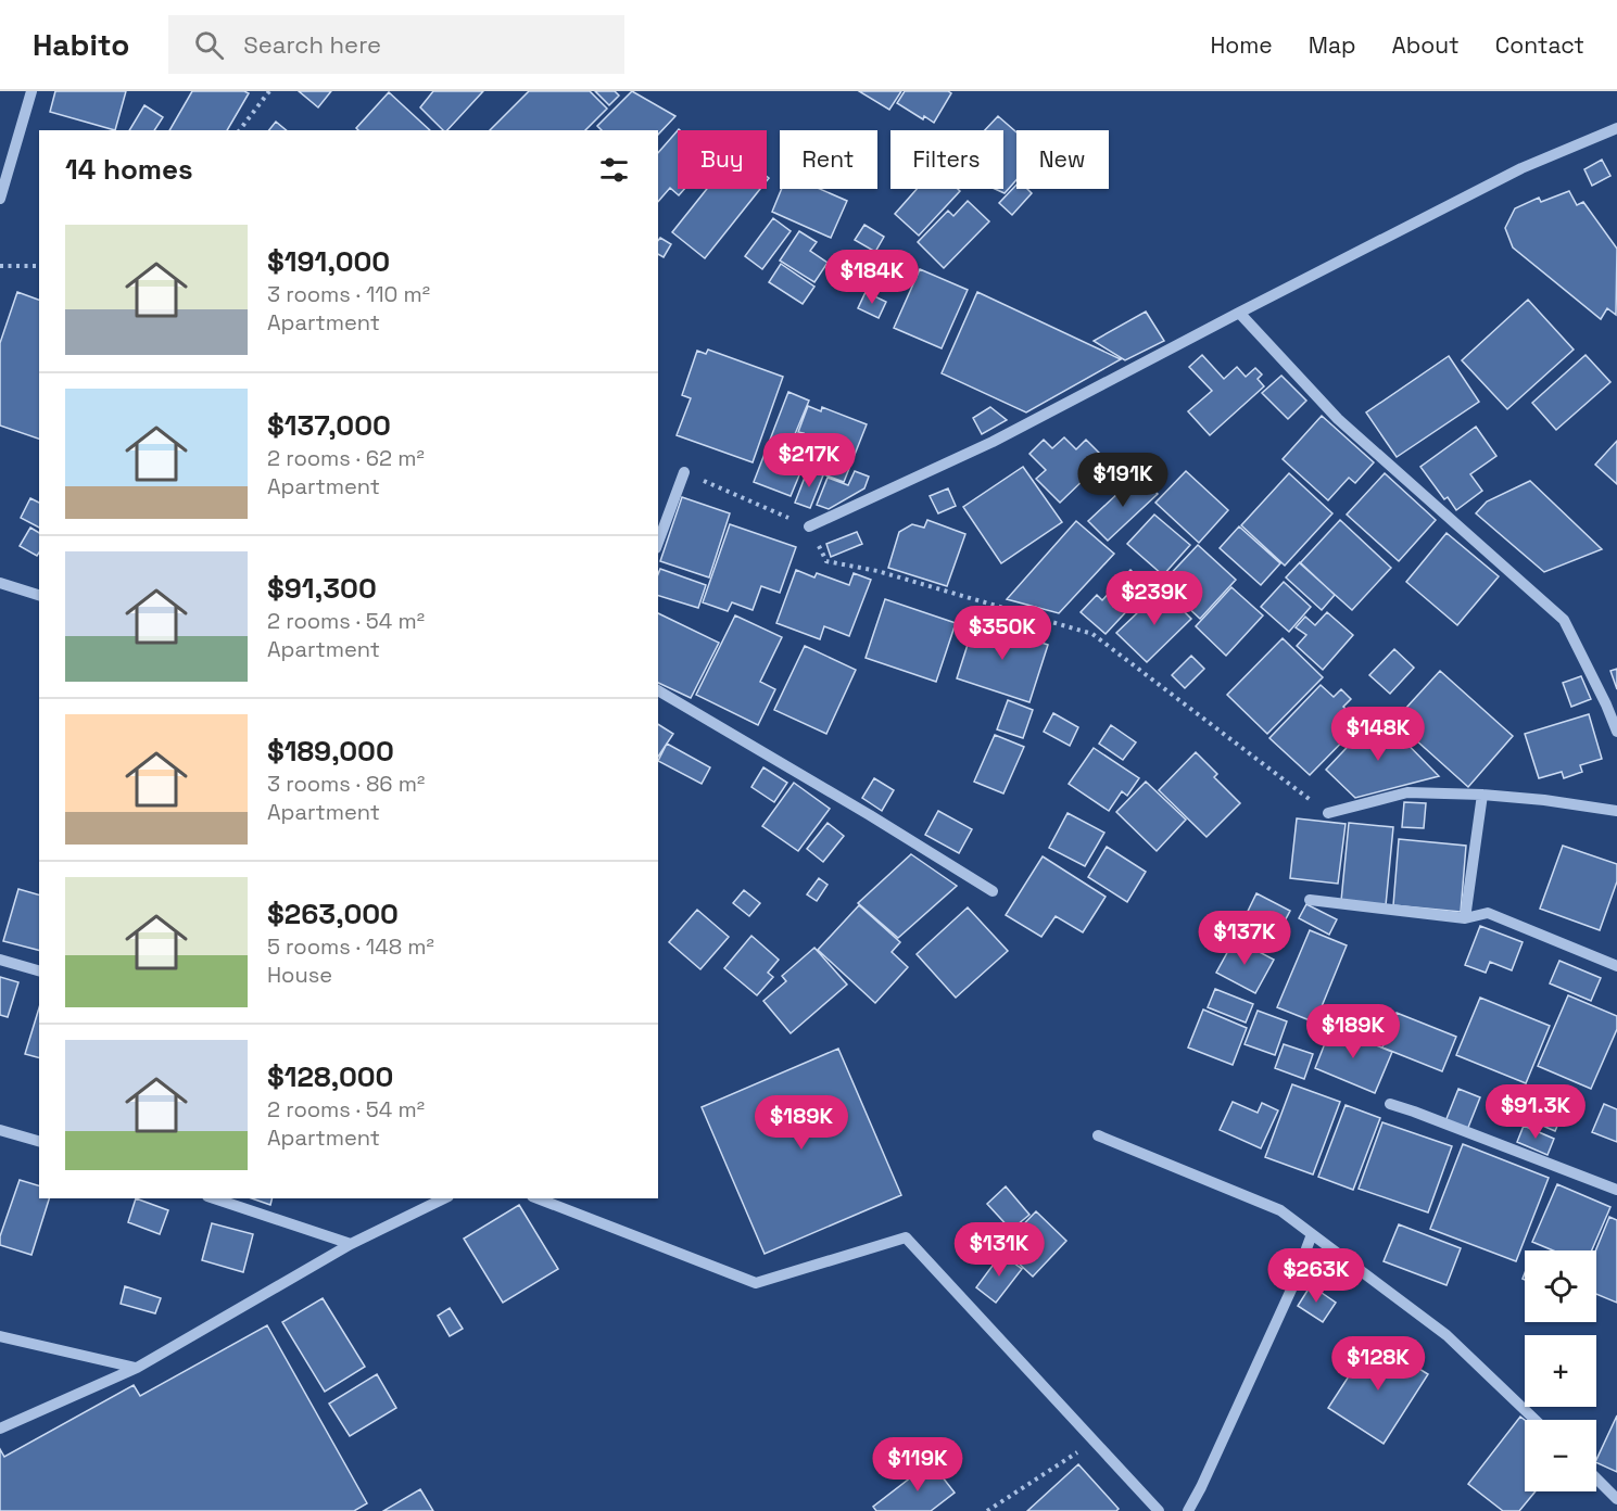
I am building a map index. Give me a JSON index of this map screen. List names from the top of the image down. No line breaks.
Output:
{"page":{"header":"Habito","search":"Search here","nav":["Home","Map","About","Contact"],"chip":["Buy","Rent","Filters","New"],"heading":"14 homes","list":[{"name":"$191,000","note":"3 rooms · 110 m² · Apartment"},{"name":"$137,000","note":"2 rooms · 62 m² · Apartment"},{"name":"$91,300","note":"2 rooms · 54 m² · Apartment"},{"name":"$189,000","note":"3 rooms · 86 m² · Apartment"},{"name":"$263,000","note":"5 rooms · 148 m² · House"},{"name":"$128,000","note":"2 rooms · 54 m² · Apartment"}],"price":["$184K","$217K","$191K","$239K","$350K","$148K","$137K","$189K","$91.3K","$189K","$131K","$263K","$128K","$119K"],"map_buttons":["+","−"]}}
